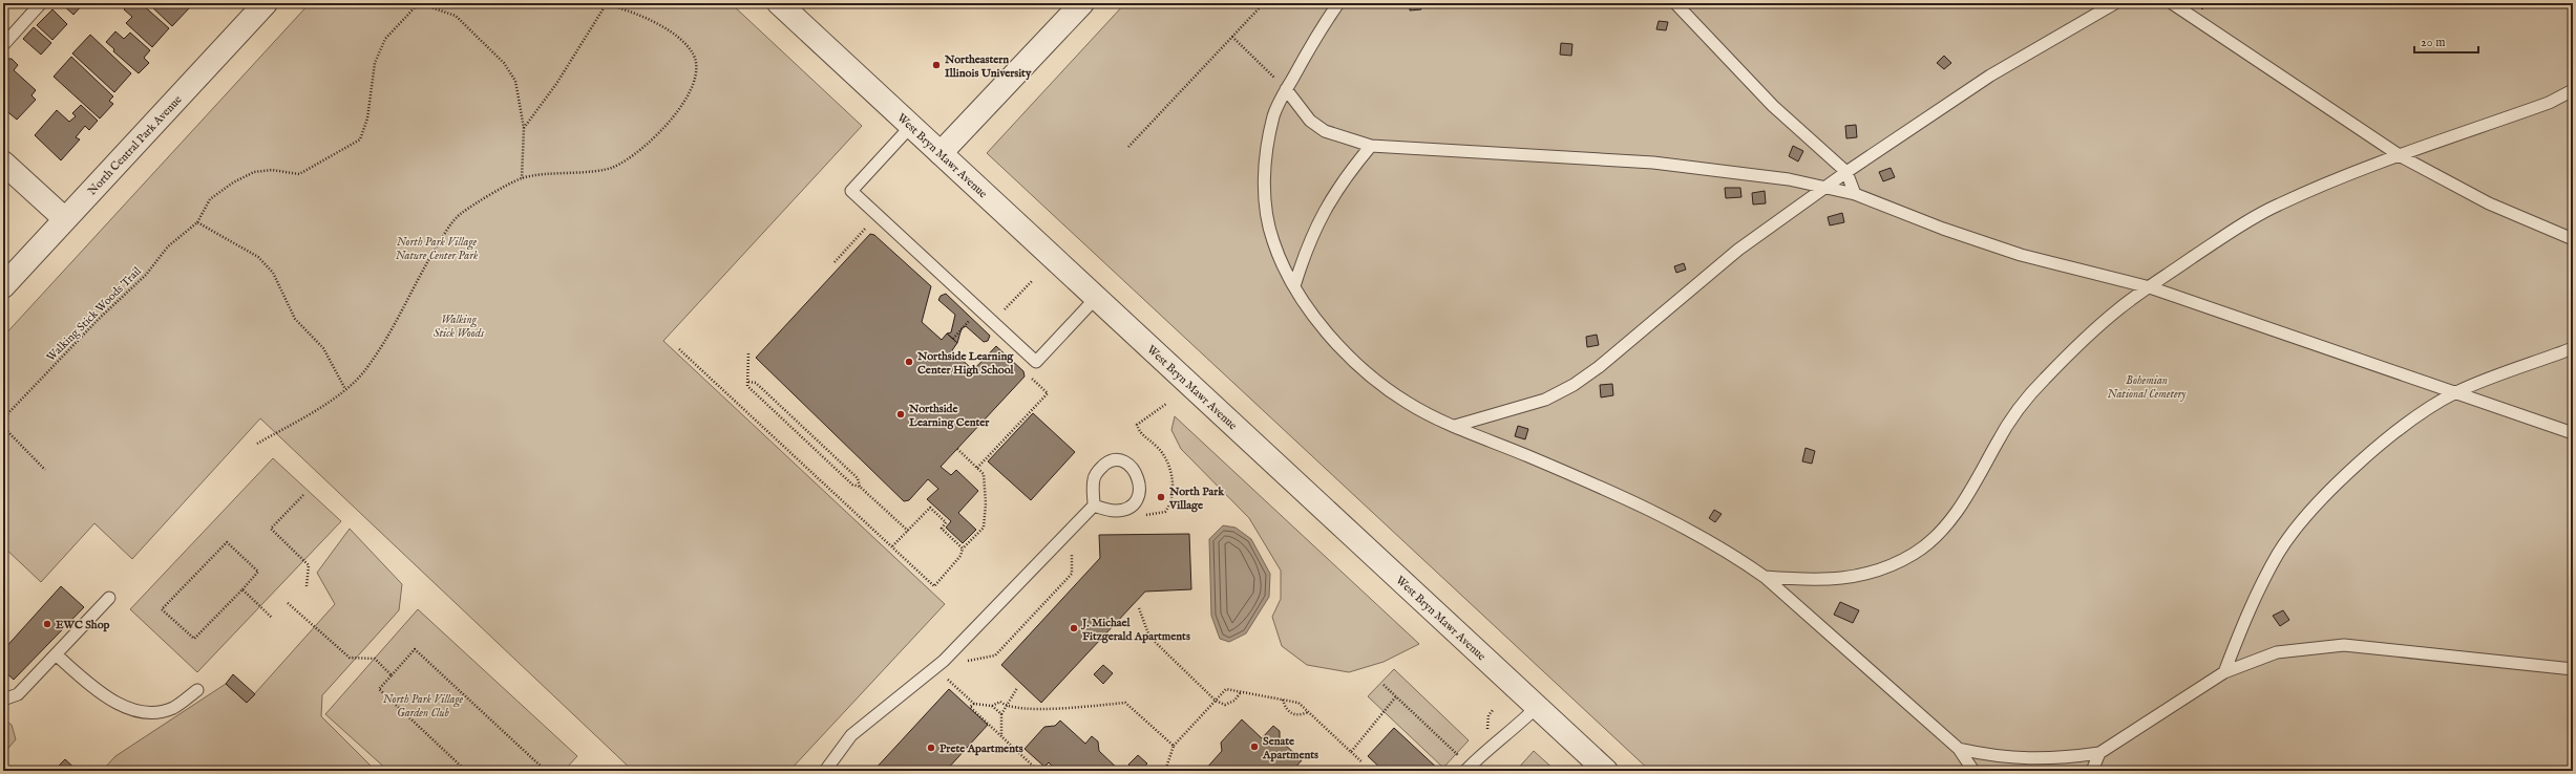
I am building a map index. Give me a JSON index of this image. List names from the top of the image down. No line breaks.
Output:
{"streets":{"street":["North Central Park Avenue","West Bryn Mawr Avenue"],"path":["Walking Stick Woods Trail"]},"parks":["North Park Village Nature Center Park","Walking Stick Woods","Bohemian National Cemetery","North Park Village Garden Club"],"places":["Northeastern Illinois University","Northside Learning Center High School","Northside Learning Center","North Park Village","EWC Shop","J. Michael Fitzgerald Apartments","Senate Apartments","Prete Apartments"],"scale_bar":"20 m"}
